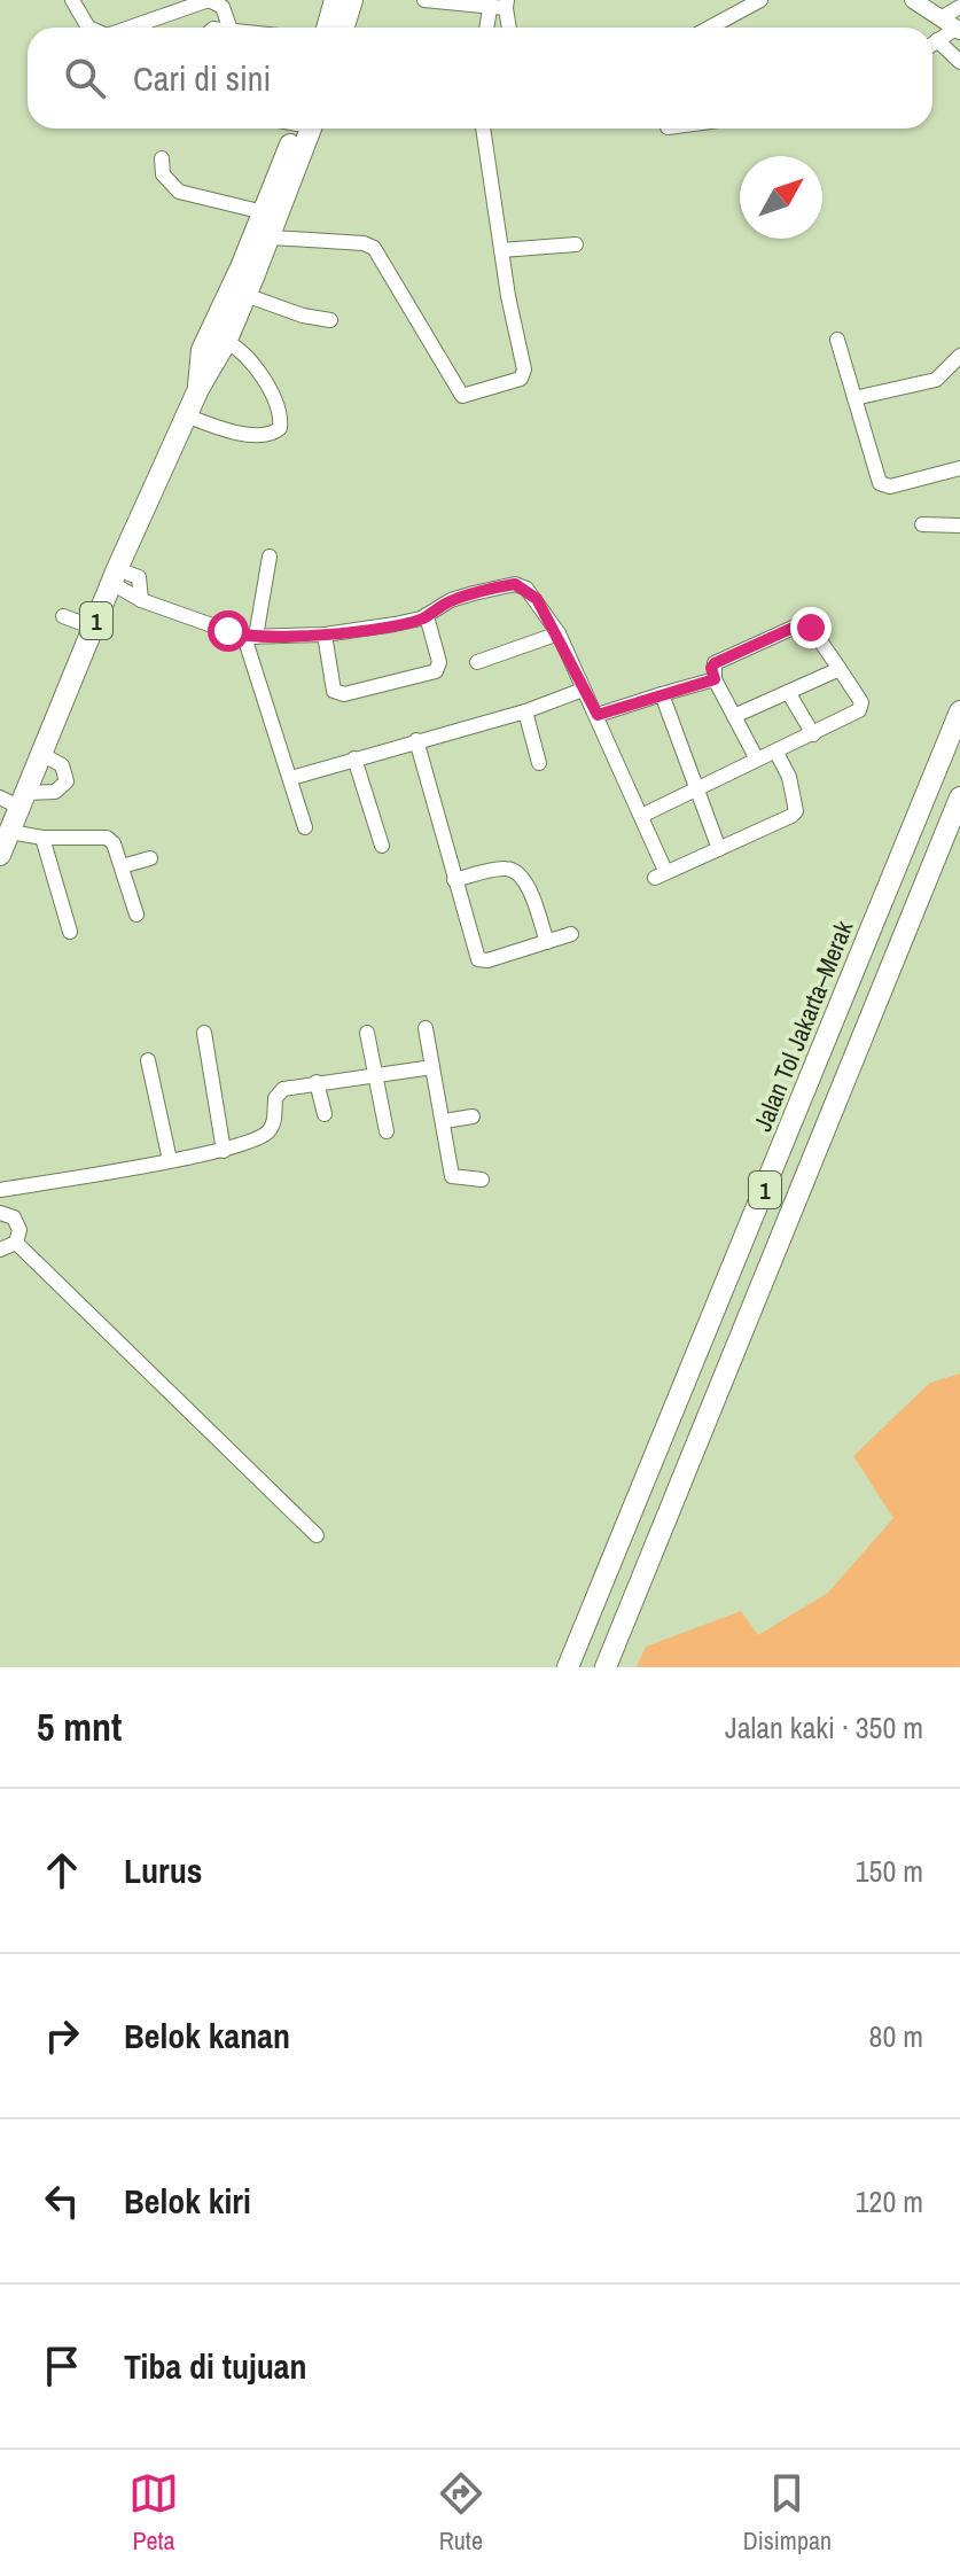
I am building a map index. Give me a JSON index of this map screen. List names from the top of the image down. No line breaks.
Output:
{"streets":{"highway":["1","Jalan Tol Jakarta–Merak"]},"north":"top right","page":{"search":"Cari di sini","heading":["5 mnt","Jalan kaki · 350 m"],"list":[["Lurus","150 m"],["Belok kanan","80 m"],["Belok kiri","120 m"],"Tiba di tujuan"],"nav":["Peta","Rute","Disimpan"]}}
